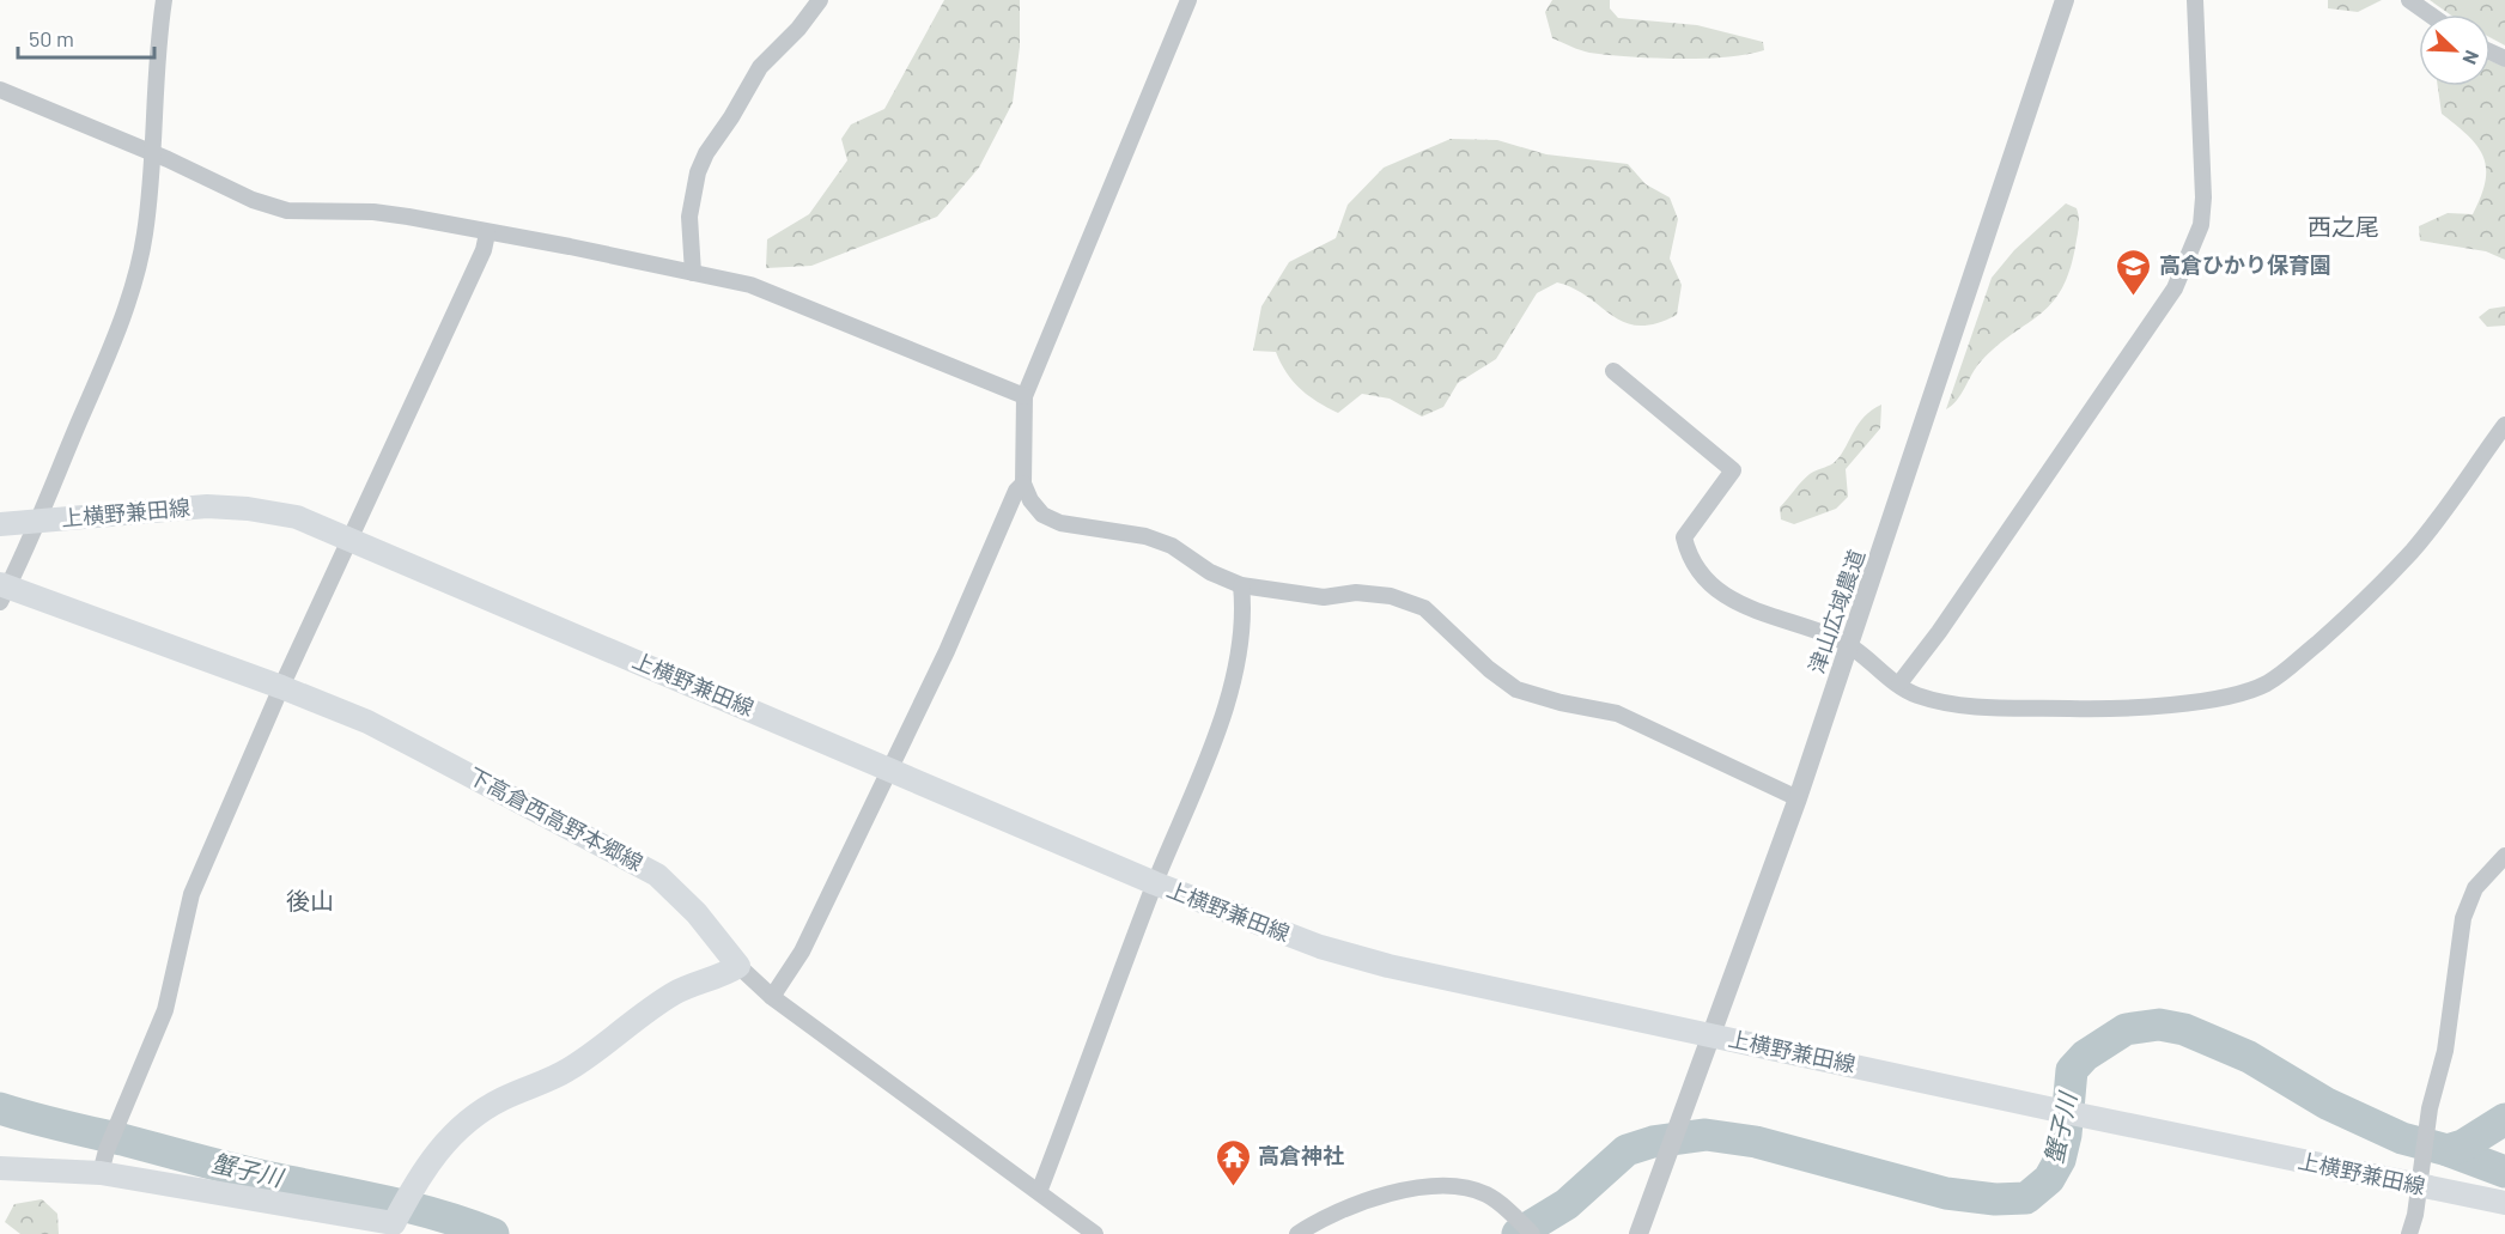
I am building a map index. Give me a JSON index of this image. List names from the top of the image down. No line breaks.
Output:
{"streets":{"main road":["上横野兼田線","下高倉西高野本郷線"],"street":["津山広域農道"]},"crossings":[["上横野兼田線","津山広域農道"]],"districts":["西之尾","後山"],"water":["蟹子川"],"places":{"school or university":["高倉ひかり保育園"],"temple":["高倉神社"]},"scale_bar":"50 m","north":"bottom right"}
